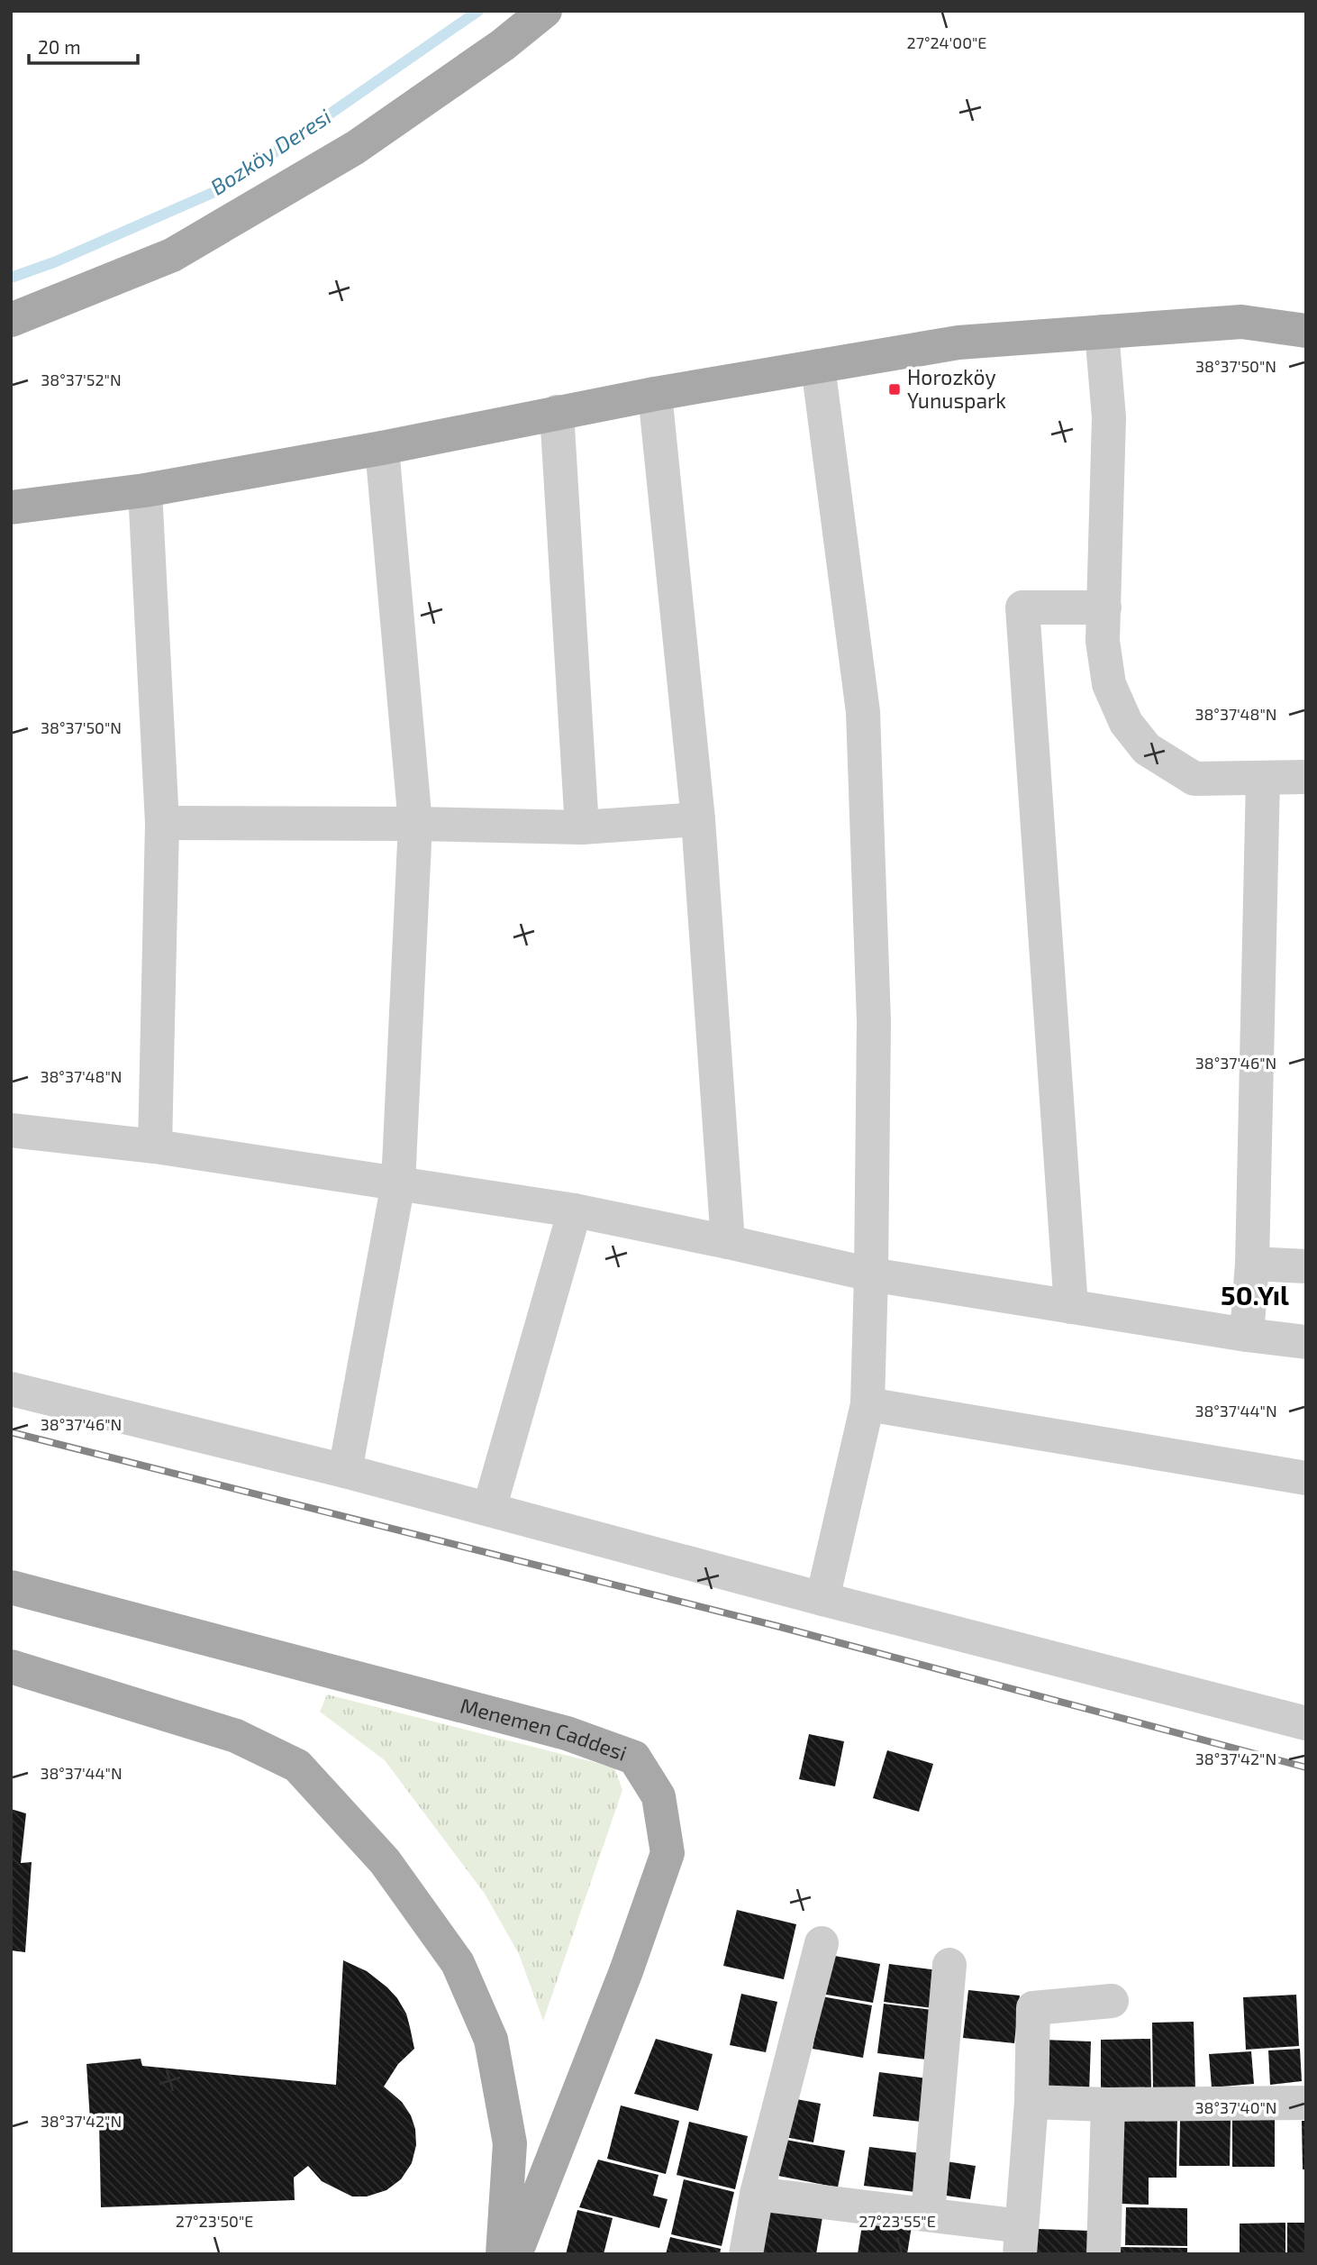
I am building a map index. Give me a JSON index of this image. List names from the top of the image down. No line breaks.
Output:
{"streets":{"main road":["Menemen Caddesi"]},"districts":["50.Yıl"],"water":["Bozköy Deresi"],"places":{"transit":["Horozköy Yunuspark"]},"scale_bar":"20 m","coordinates":["27°24'00\"E","38°37'50\"N","38°37'52\"N","38°37'48\"N","38°37'46\"N","38°37'44\"N","38°37'42\"N","38°37'40\"N","27°23'50\"E","27°23'55\"E"]}
